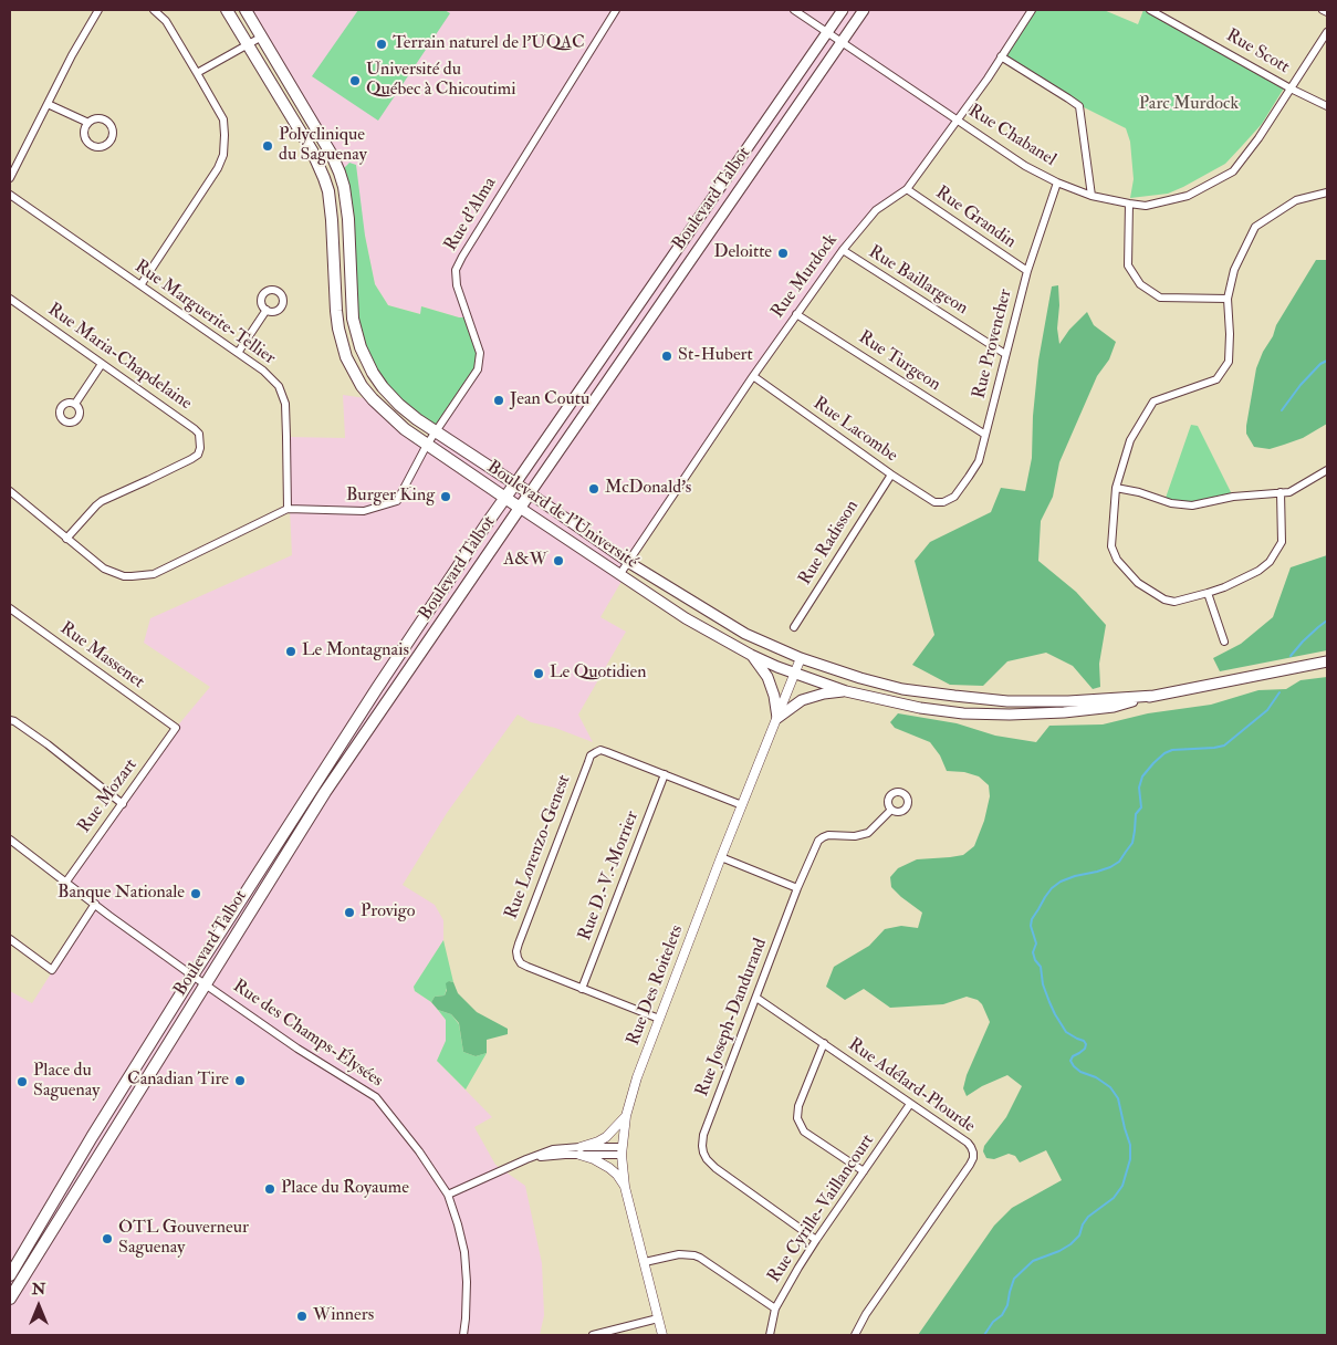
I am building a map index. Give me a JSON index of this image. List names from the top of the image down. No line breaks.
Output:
{"streets":{"main road":["Boulevard Talbot","Boulevard de l'Université"],"street":["Rue Scott","Rue Chabanel","Rue d'Alma","Rue Grandin","Rue Murdock","Rue Baillargeon","Rue Marguerite-Tellier","Rue Provencher","Rue Maria-Chapdelaine","Rue Turgeon","Rue Lacombe","Rue Radisson","Rue Massenet","Rue Mozart","Rue Lorenzo-Genest","Rue D.-V.-Morrier","Rue Des Roitelets","Rue Joseph-Dandurand","Rue des Champs-Élysées","Rue Adélard-Plourde","Rue Cyrille-Vaillancourt"]},"crossings":[["Rue Scott","Rue Chabanel"],["Rue Chabanel","Boulevard Talbot"],["Rue Chabanel","Rue Murdock"],["Rue Chabanel","Rue Provencher"],["Boulevard Talbot","Boulevard de l'Université"],["Boulevard Talbot","Rue des Champs-Élysées"],["Rue d'Alma","Rue Marguerite-Tellier"],["Rue d'Alma","Boulevard de l'Université"],["Rue Grandin","Rue Murdock"],["Rue Grandin","Rue Provencher"],["Rue Murdock","Rue Baillargeon"],["Rue Murdock","Rue Turgeon"],["Rue Murdock","Rue Lacombe"],["Rue Murdock","Boulevard de l'Université"],["Rue Baillargeon","Rue Provencher"],["Rue Provencher","Rue Turgeon"],["Rue Provencher","Rue Lacombe"],["Rue Lacombe","Rue Radisson"],["Boulevard de l'Université","Rue Des Roitelets"],["Rue Massenet","Rue Mozart"],["Rue Mozart","Rue des Champs-Élysées"],["Rue Lorenzo-Genest","Rue D.-V.-Morrier"],["Rue Lorenzo-Genest","Rue Des Roitelets"],["Rue Joseph-Dandurand","Rue Adélard-Plourde"],["Rue Joseph-Dandurand","Rue Cyrille-Vaillancourt"],["Rue Adélard-Plourde","Rue Cyrille-Vaillancourt"]],"parks":["Parc Murdock"],"places":["Terrain naturel de l'UQAC","Université du Québec à Chicoutimi","Polyclinique du Saguenay","Deloitte","St-Hubert","Jean Coutu","McDonald's","Burger King","A&W","Le Montagnais","Le Quotidien","Banque Nationale","Provigo","Canadian Tire","Place du Saguenay","Place du Royaume","OTL Gouverneur Saguenay","Winners"],"north":"top"}
